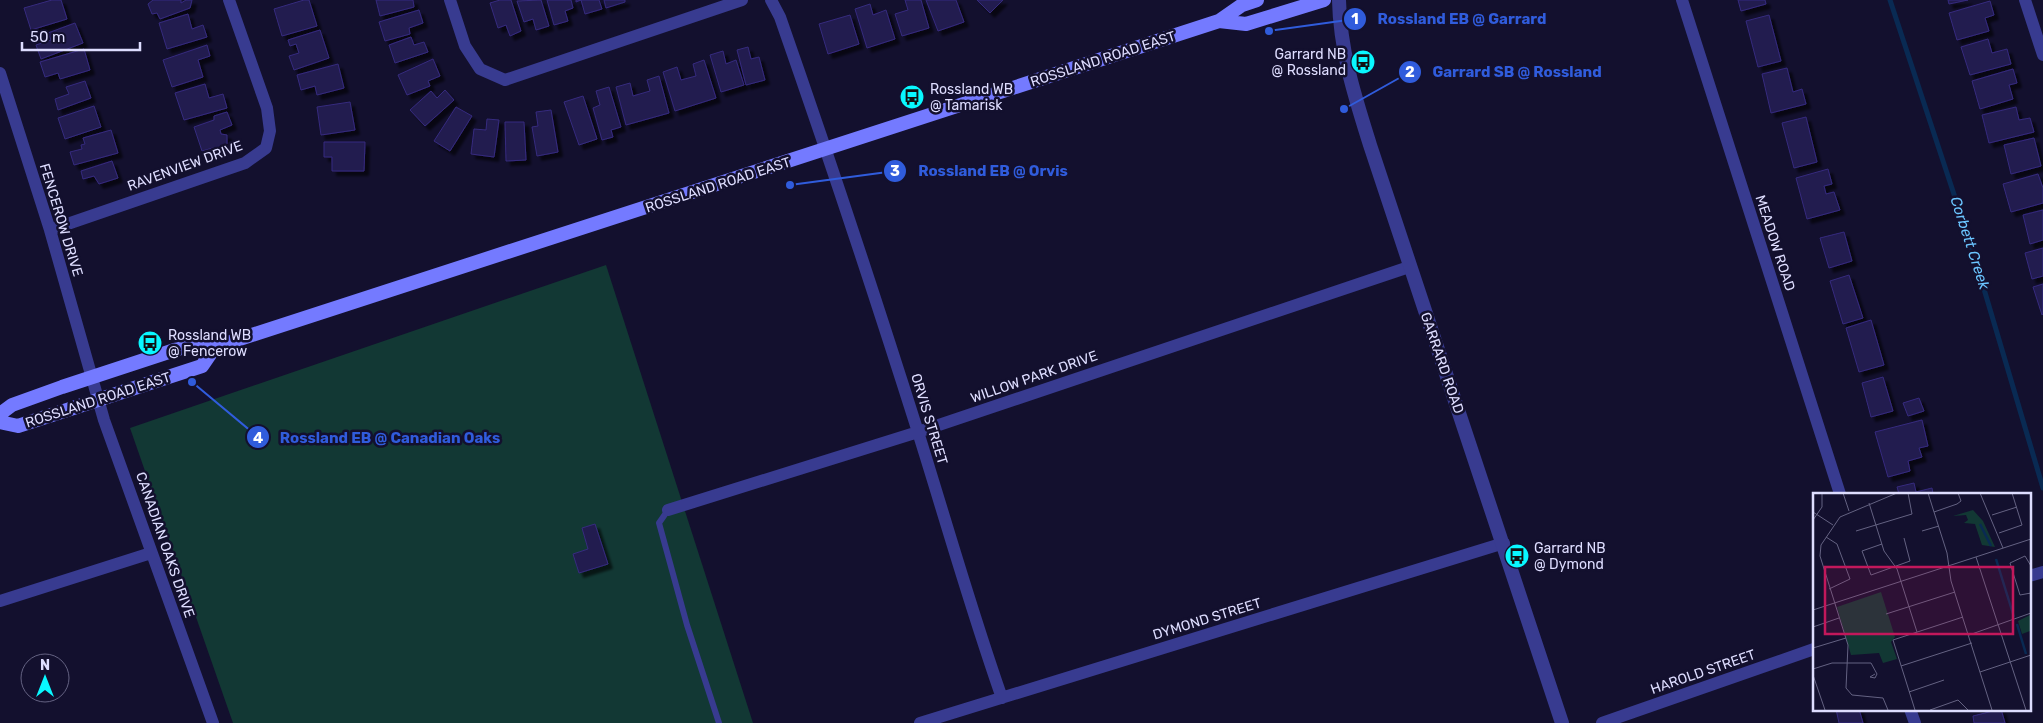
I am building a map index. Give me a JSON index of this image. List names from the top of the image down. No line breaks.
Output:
{"streets":{"main road":["ROSSLAND ROAD EAST"],"street":["RAVENVIEW DRIVE","FENCEROW DRIVE","MEADOW ROAD","GARRARD ROAD","WILLOW PARK DRIVE","ORVIS STREET","CANADIAN OAKS DRIVE","DYMOND STREET","HAROLD STREET"]},"crossings":[["ROSSLAND ROAD EAST","FENCEROW DRIVE"],["ROSSLAND ROAD EAST","ORVIS STREET"],["ROSSLAND ROAD EAST","CANADIAN OAKS DRIVE"],["RAVENVIEW DRIVE","FENCEROW DRIVE"],["FENCEROW DRIVE","CANADIAN OAKS DRIVE"],["GARRARD ROAD","WILLOW PARK DRIVE"],["GARRARD ROAD","DYMOND STREET"],["WILLOW PARK DRIVE","ORVIS STREET"],["ORVIS STREET","DYMOND STREET"]],"water":["Corbett Creek"],"places":{"other":["Rossland EB @ Garrard","Garrard SB @ Rossland","Rossland EB @ Orvis","Rossland EB @ Canadian Oaks"],"bus stop":["Garrard NB @ Rossland","Rossland WB @ Tamarisk","Rossland WB @ Fencerow","Garrard NB @ Dymond"]},"scale_bar":"50 m","north":"top"}
